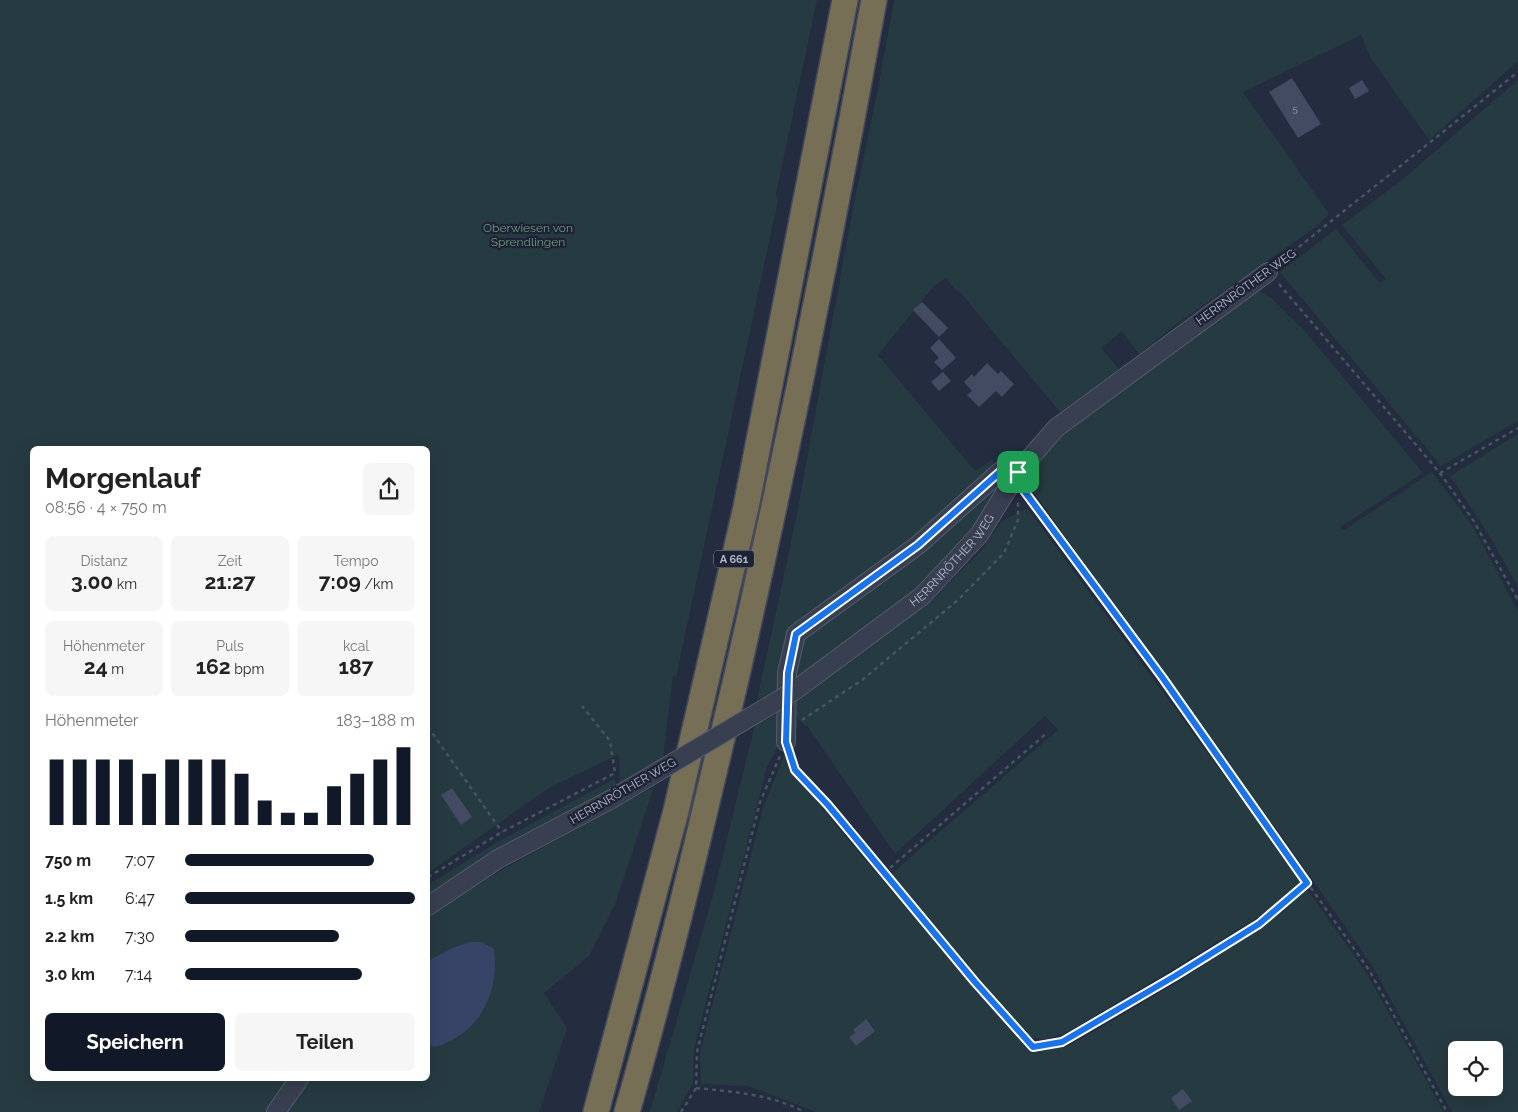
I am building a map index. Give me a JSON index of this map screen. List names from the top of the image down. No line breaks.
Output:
{"streets":{"highway":["A 661"],"lane":["HERRNRÖTHER WEG"]},"parks":["Oberwiesen von Sprendlingen"],"house_numbers":["5"],"page":{"heading":["Morgenlauf","08:56 · 4 × 750 m"],"stats":[["Distanz","3.00 km"],["Zeit","21:27"],["Tempo","7:09 /km"],["Höhenmeter","24 m"],["Puls","162 bpm"],["kcal","187"]],"chart":["Höhenmeter","183–188 m"],"list":[{"name":"750 m","note":"7:07"},{"name":"1.5 km","note":"6:47"},{"name":"2.2 km","note":"7:30"},{"name":"3.0 km","note":"7:14"}],"buttons":["Speichern","Teilen"]}}
